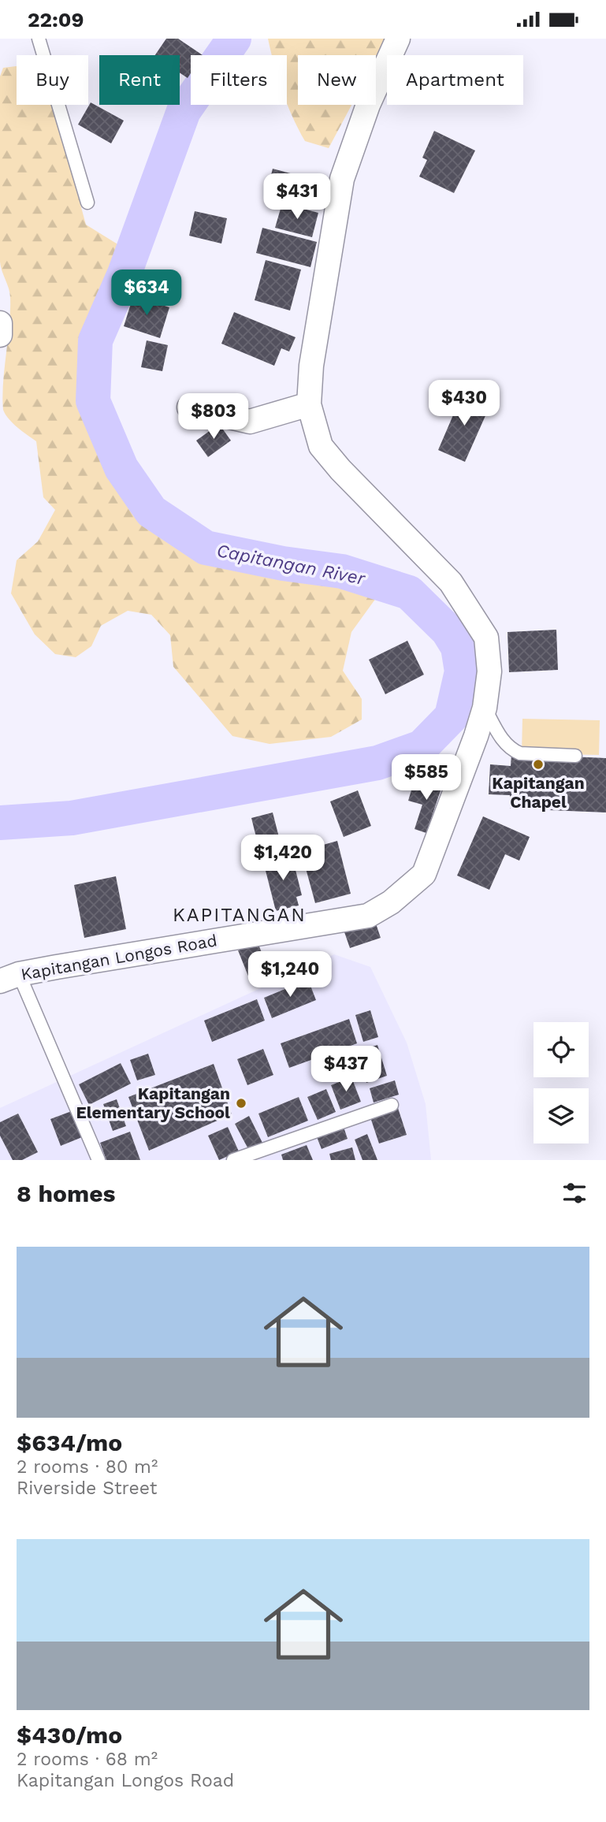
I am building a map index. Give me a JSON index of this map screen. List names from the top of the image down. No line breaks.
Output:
{"streets":{"street":["Kapitangan Longos Road"]},"districts":["KAPITANGAN"],"water":["Capitangan River"],"places":["Kapitangan Chapel","Kapitangan Elementary School"],"page":{"status":"22:09","chip":["Buy","Rent","Filters","New","Apartment"],"price":["$431","$634","$430","$803","$585","$1,420","$1,240","$437"],"heading":"8 homes","list":[{"name":"$634/mo","note":"2 rooms · 80 m² · Riverside Street"},{"name":"$430/mo","note":"2 rooms · 68 m² · Kapitangan Longos Road"}]}}
